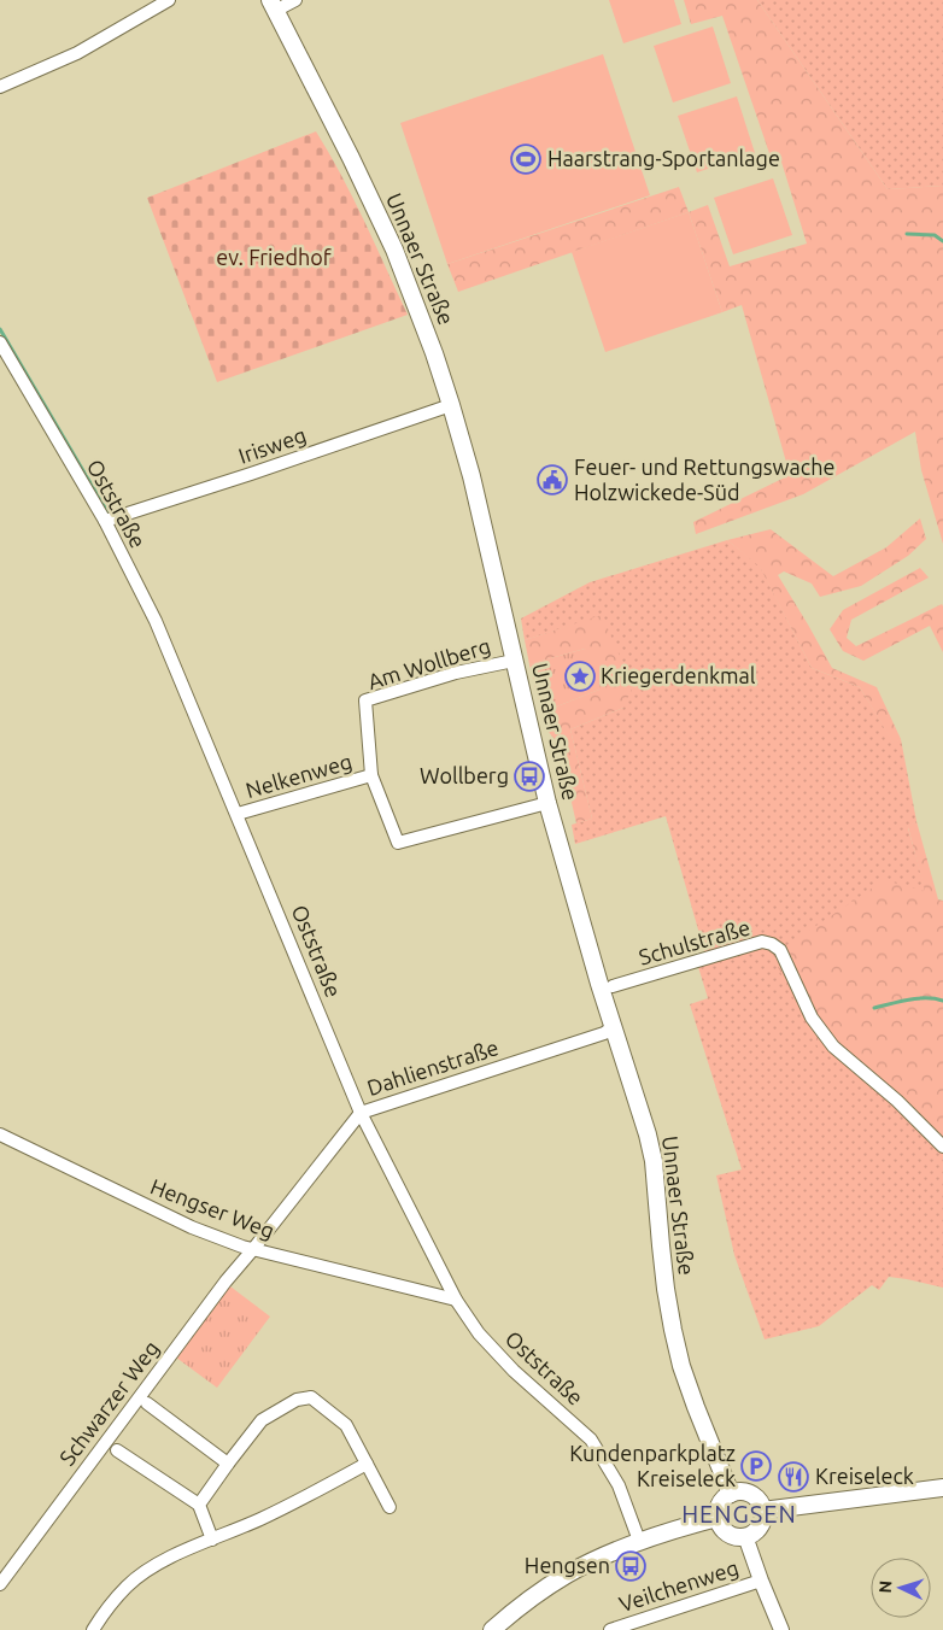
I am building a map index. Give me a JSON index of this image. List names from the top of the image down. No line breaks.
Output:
{"streets":{"main road":["Unnaer Straße"],"street":["Irisweg","Oststraße","Am Wollberg","Nelkenweg","Schulstraße","Dahlienstraße","Hengser Weg","Schwarzer Weg","Veilchenweg"]},"crossings":[["Unnaer Straße","Irisweg"],["Unnaer Straße","Am Wollberg"],["Unnaer Straße","Dahlienstraße"],["Irisweg","Oststraße"],["Oststraße","Nelkenweg"],["Oststraße","Dahlienstraße"],["Oststraße","Hengser Weg"],["Am Wollberg","Nelkenweg"],["Dahlienstraße","Hengser Weg"],["Dahlienstraße","Schwarzer Weg"],["Hengser Weg","Schwarzer Weg"]],"districts":["HENGSEN"],"parks":["ev. Friedhof"],"places":{"sports":["Haarstrang-Sportanlage"],"public building":["Feuer- und Rettungswache Holzwickede-Süd"],"place":["Kriegerdenkmal"],"bus stop":["Wollberg","Hengsen"],"parking":["Kundenparkplatz Kreiseleck"],"restaurant":["Kreiseleck"]},"north":"left"}
